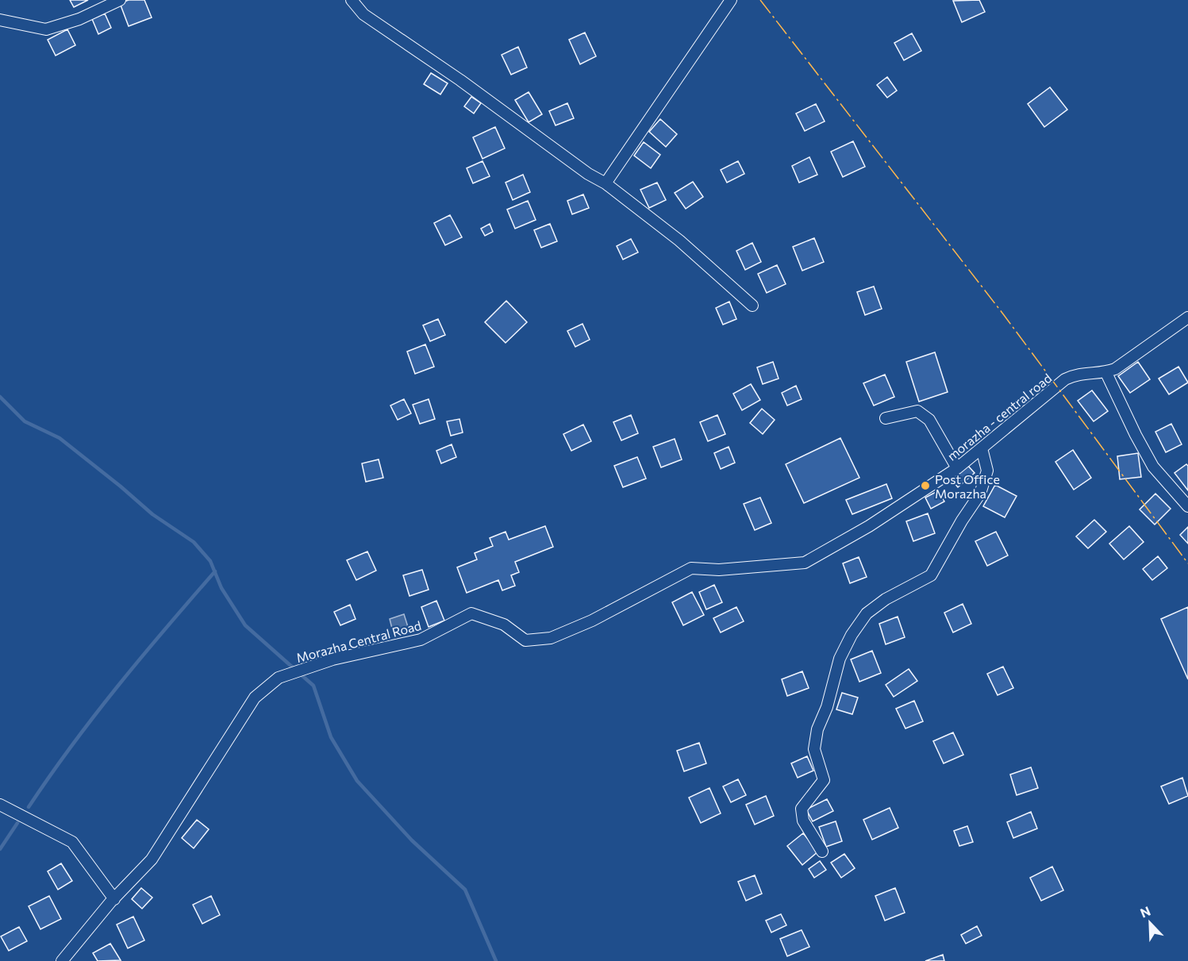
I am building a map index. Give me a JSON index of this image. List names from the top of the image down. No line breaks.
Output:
{"streets":{"street":["morazha - central road","Morazha Central Road"]},"crossings":[["morazha - central road","Morazha Central Road"]],"places":["Post Office Morazha"],"north":"top left"}
